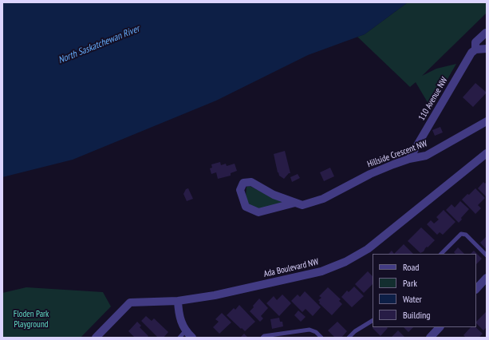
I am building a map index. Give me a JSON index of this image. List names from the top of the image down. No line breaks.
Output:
{"streets":{"street":["110 Avenue NW","Hillside Crescent NW","Ada Boulevard NW"]},"crossings":[["110 Avenue NW","Hillside Crescent NW"]],"water":["North Saskatchewan River"],"parks":["Floden Park Playground"],"legend":["Road","Park","Water","Building"]}
